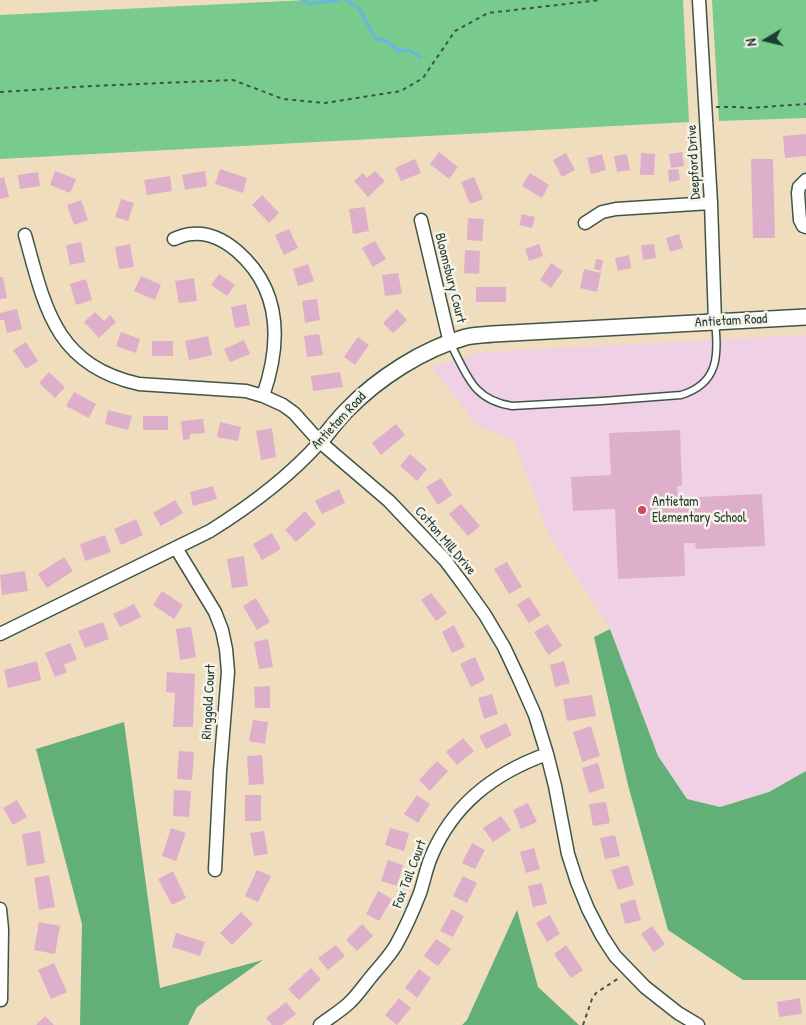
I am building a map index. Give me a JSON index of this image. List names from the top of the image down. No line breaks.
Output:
{"streets":{"street":["Deepford Drive","Bloomsbury Court","Antietam Road","Cotton Mill Drive","Ringgold Court","Fox Tail Court"]},"crossings":[["Deepford Drive","Antietam Road"],["Bloomsbury Court","Antietam Road"],["Antietam Road","Cotton Mill Drive"],["Antietam Road","Ringgold Court"],["Cotton Mill Drive","Fox Tail Court"]],"places":["Antietam Elementary School"],"north":"left"}
